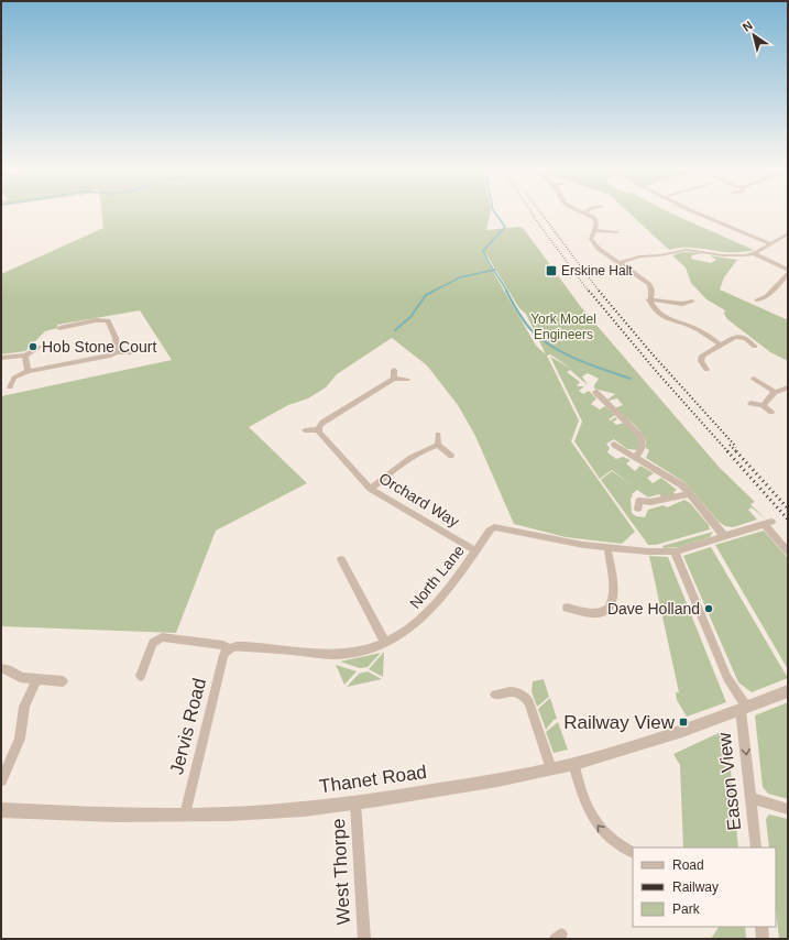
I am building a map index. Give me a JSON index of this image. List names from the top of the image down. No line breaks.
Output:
{"streets":{"street":["Orchard Way","North Lane","Jervis Road","Thanet Road","Eason View","West Thorpe"]},"crossings":[["Orchard Way","North Lane"],["North Lane","Jervis Road"],["Jervis Road","Thanet Road"],["Thanet Road","Eason View"],["Thanet Road","West Thorpe"]],"one_way":["Eason View"],"parks":["York Model Engineers"],"places":{"transit":["Erskine Halt","Railway View"],"other":["Hob Stone Court","Dave Holland"]},"legend":["Road","Railway","Park"],"north":"top left"}
